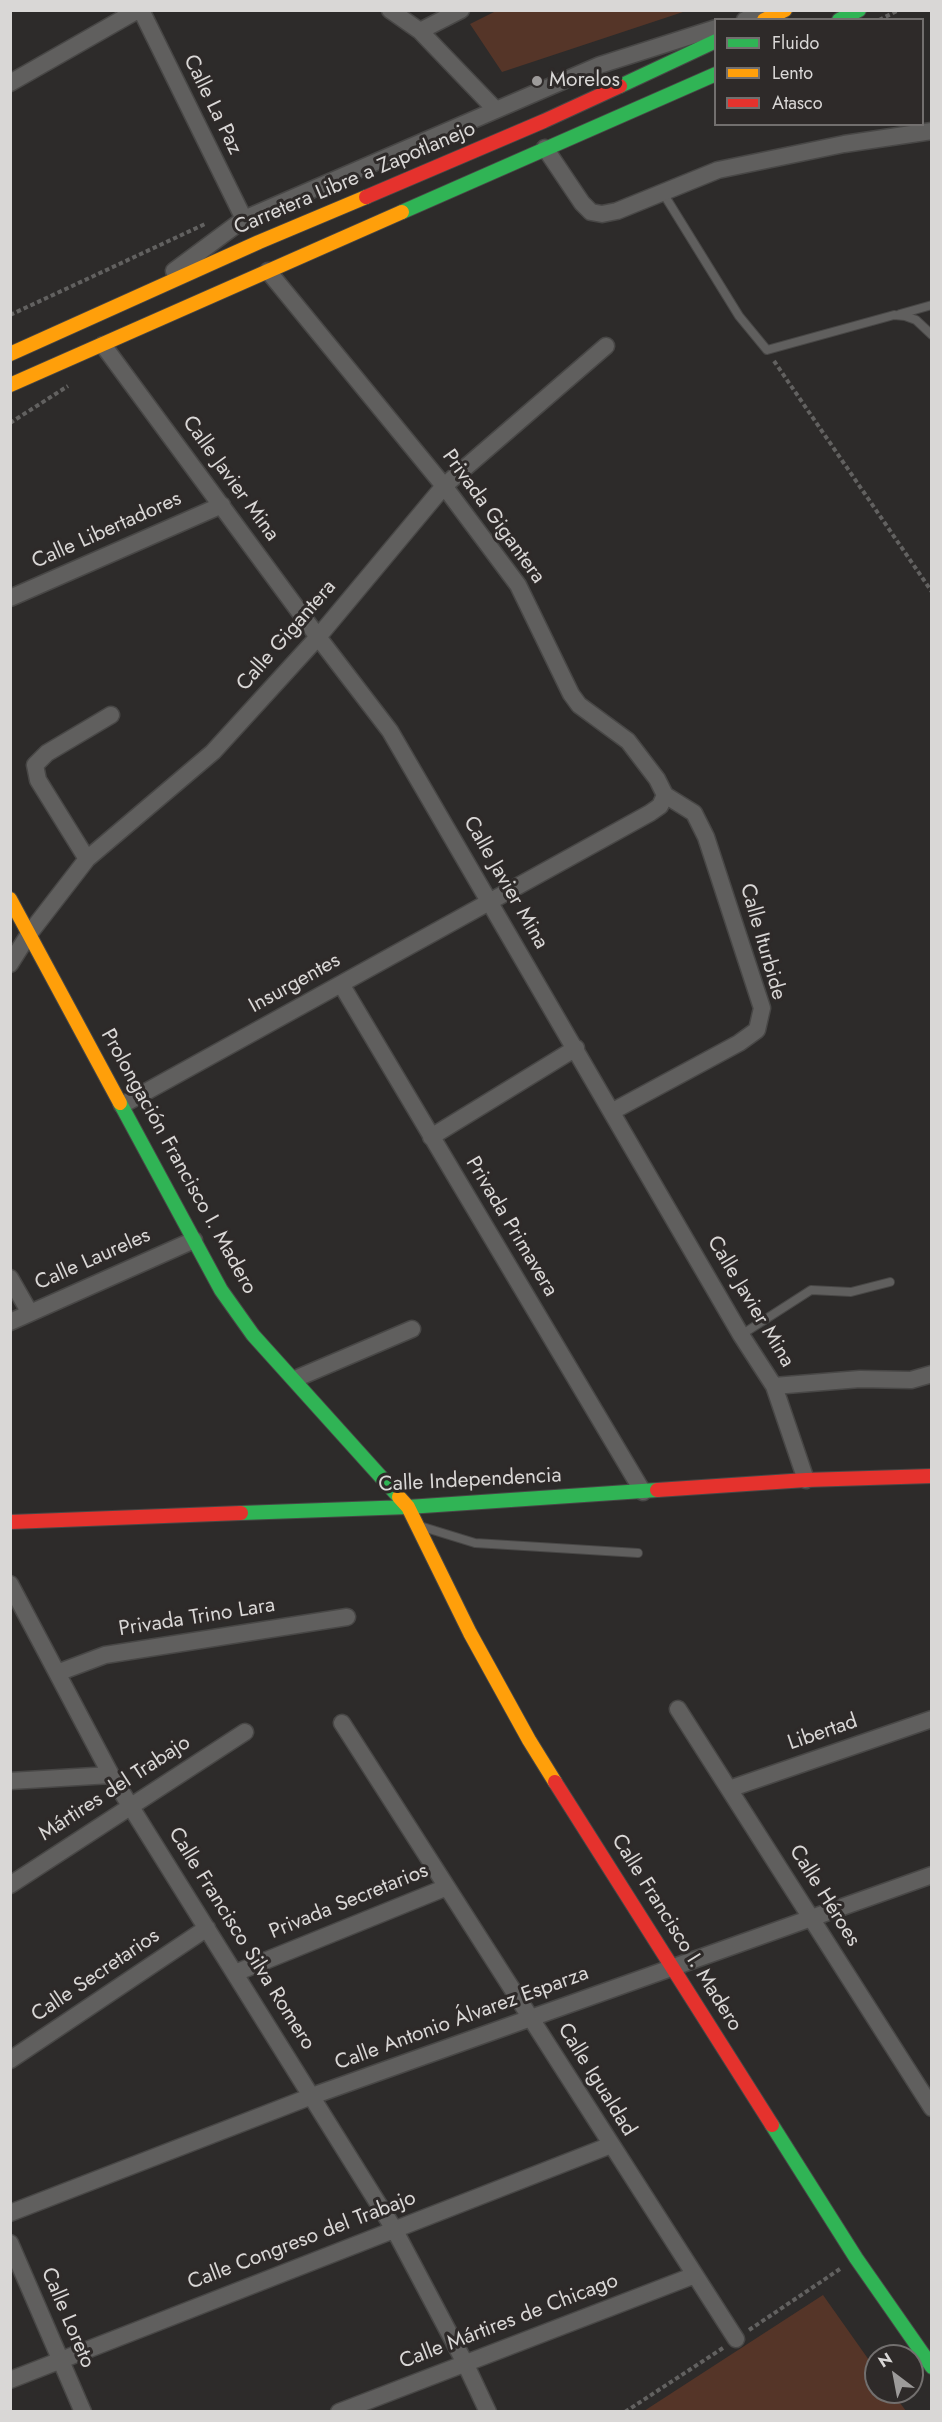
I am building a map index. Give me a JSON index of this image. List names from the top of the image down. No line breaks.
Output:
{"streets":{"street":["Calle La Paz","Carretera Libre a Zapotlanejo","Calle Javier Mina","Privada Gigantera","Calle Libertadores","Calle Gigantera","Calle Iturbide","Insurgentes","Prolongación Francisco I. Madero","Privada Primavera","Calle Laureles","Calle Independencia","Privada Trino Lara","Libertad","Mártires del Trabajo","Calle Héroes","Privada Secretarios","Calle Francisco I. Madero","Calle Francisco Silva Romero","Calle Secretarios","Calle Antonio Álvarez Esparza","Calle Igualdad","Calle Congreso del Trabajo","Calle Loreto","Calle Mártires de Chicago"]},"crossings":[["Calle Javier Mina","Calle Libertadores"],["Calle Javier Mina","Calle Gigantera"],["Calle Javier Mina","Calle Iturbide"],["Calle Javier Mina","Insurgentes"],["Calle Javier Mina","Calle Independencia"],["Privada Gigantera","Calle Gigantera"],["Privada Gigantera","Calle Iturbide"],["Privada Gigantera","Insurgentes"],["Calle Gigantera","Prolongación Francisco I. Madero"],["Calle Iturbide","Insurgentes"],["Insurgentes","Prolongación Francisco I. Madero"],["Insurgentes","Privada Primavera"],["Prolongación Francisco I. Madero","Calle Laureles"],["Prolongación Francisco I. Madero","Calle Independencia"],["Prolongación Francisco I. Madero","Calle Francisco I. Madero"],["Privada Primavera","Calle Independencia"],["Calle Independencia","Calle Francisco I. Madero"],["Privada Trino Lara","Calle Francisco Silva Romero"],["Libertad","Calle Héroes"],["Mártires del Trabajo","Calle Francisco Silva Romero"],["Calle Héroes","Calle Antonio Álvarez Esparza"],["Privada Secretarios","Calle Francisco Silva Romero"],["Privada Secretarios","Calle Igualdad"],["Calle Francisco I. Madero","Calle Antonio Álvarez Esparza"],["Calle Francisco Silva Romero","Calle Secretarios"],["Calle Francisco Silva Romero","Calle Antonio Álvarez Esparza"],["Calle Francisco Silva Romero","Calle Congreso del Trabajo"],["Calle Francisco Silva Romero","Calle Mártires de Chicago"],["Calle Antonio Álvarez Esparza","Calle Igualdad"],["Calle Igualdad","Calle Congreso del Trabajo"],["Calle Igualdad","Calle Mártires de Chicago"],["Calle Congreso del Trabajo","Calle Loreto"]],"places":["Morelos"],"legend":["Fluido","Lento","Atasco"],"north":"top left"}
